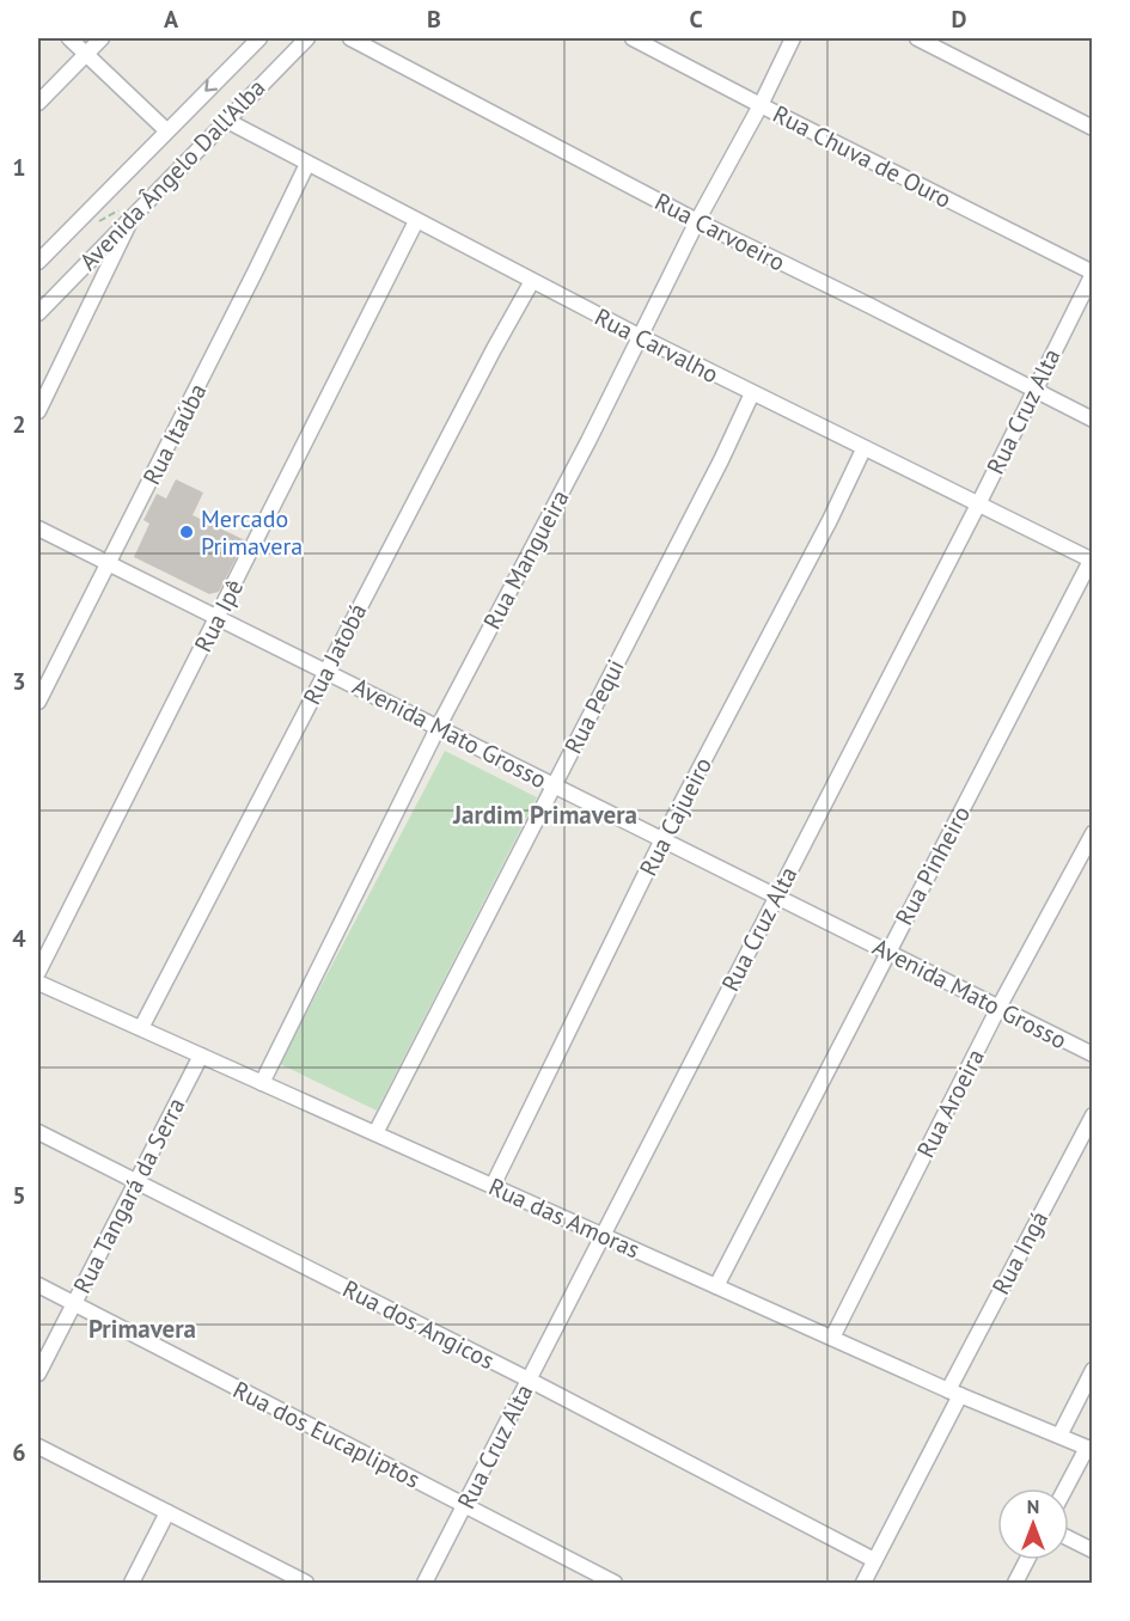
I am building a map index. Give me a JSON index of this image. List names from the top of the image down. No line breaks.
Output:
{"streets":{"street":["Rua Chuva de Ouro","Avenida Ângelo Dall'Alba","Rua Carvoeiro","Rua Carvalho","Rua Cruz Alta","Rua Itaúba","Rua Mangueira","Rua Ipê","Rua Jatobá","Rua Pequi","Avenida Mato Grosso","Rua Cajueiro","Rua Pinheiro","Rua Aroeira","Rua Tangará da Serra","Rua das Amoras","Rua Ingá","Rua dos Angicos","Rua dos Eucapliptos"]},"crossings":[["Rua Chuva de Ouro","Rua Cruz Alta"],["Rua Chuva de Ouro","Rua Mangueira"],["Avenida Ângelo Dall'Alba","Rua Carvalho"],["Rua Carvoeiro","Rua Cruz Alta"],["Rua Carvoeiro","Rua Mangueira"],["Rua Carvalho","Rua Cruz Alta"],["Rua Carvalho","Rua Itaúba"],["Rua Carvalho","Rua Mangueira"],["Rua Carvalho","Rua Ipê"],["Rua Carvalho","Rua Jatobá"],["Rua Carvalho","Rua Pequi"],["Rua Carvalho","Rua Cajueiro"],["Rua Carvalho","Rua Pinheiro"],["Rua Cruz Alta","Avenida Mato Grosso"],["Rua Cruz Alta","Rua das Amoras"],["Rua Cruz Alta","Rua dos Angicos"],["Rua Cruz Alta","Rua dos Eucapliptos"],["Rua Itaúba","Avenida Mato Grosso"],["Rua Mangueira","Avenida Mato Grosso"],["Rua Mangueira","Rua das Amoras"],["Rua Ipê","Avenida Mato Grosso"],["Rua Jatobá","Avenida Mato Grosso"],["Rua Jatobá","Rua das Amoras"],["Rua Pequi","Avenida Mato Grosso"],["Rua Pequi","Rua das Amoras"],["Avenida Mato Grosso","Rua Cajueiro"],["Avenida Mato Grosso","Rua Pinheiro"],["Avenida Mato Grosso","Rua Aroeira"],["Rua Cajueiro","Rua das Amoras"],["Rua Pinheiro","Rua das Amoras"],["Rua Aroeira","Rua das Amoras"],["Rua Tangará da Serra","Rua das Amoras"],["Rua Tangará da Serra","Rua dos Angicos"],["Rua Tangará da Serra","Rua dos Eucapliptos"],["Rua das Amoras","Rua Ingá"],["Rua Ingá","Rua dos Angicos"]],"districts":["Jardim Primavera","Primavera"],"places":["Mercado Primavera"],"north":"top","grid":{"columns":["A","B","C","D"],"rows":["1","2","3","4","5","6"]}}
